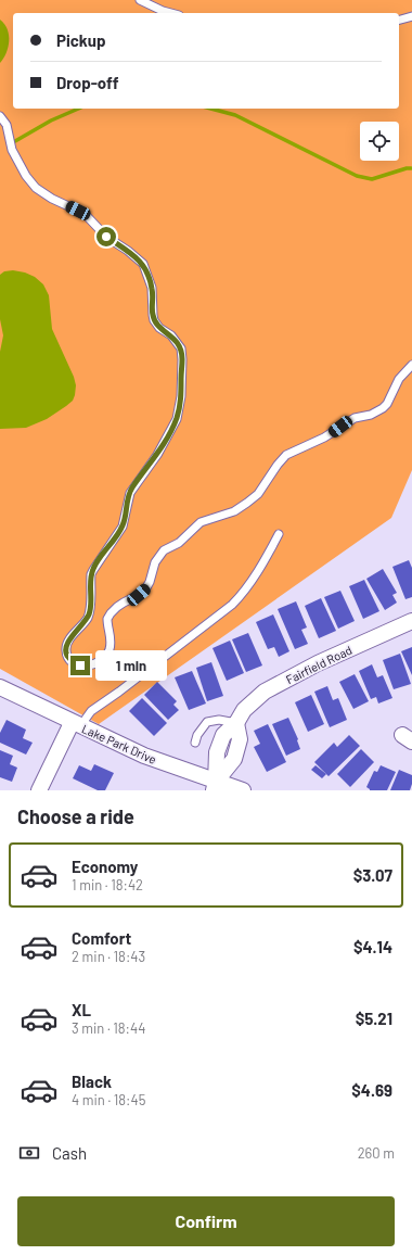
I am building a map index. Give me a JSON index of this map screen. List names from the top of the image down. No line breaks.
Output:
{"streets":{"street":["Fairfield Road","Lake Park Drive"]},"page":{"banner":["Pickup","Drop-off"],"bubble":"1 min","heading":"Choose a ride","list":[{"name":"Economy","note":"1 min · 18:42","value":"$3.07"},{"name":"Comfort","note":"2 min · 18:43","value":"$4.14"},{"name":"XL","note":"3 min · 18:44","value":"$5.21"},{"name":"Black","note":"4 min · 18:45","value":"$4.69"}],"pay":["Cash","260 m"],"buttons":"Confirm"}}
